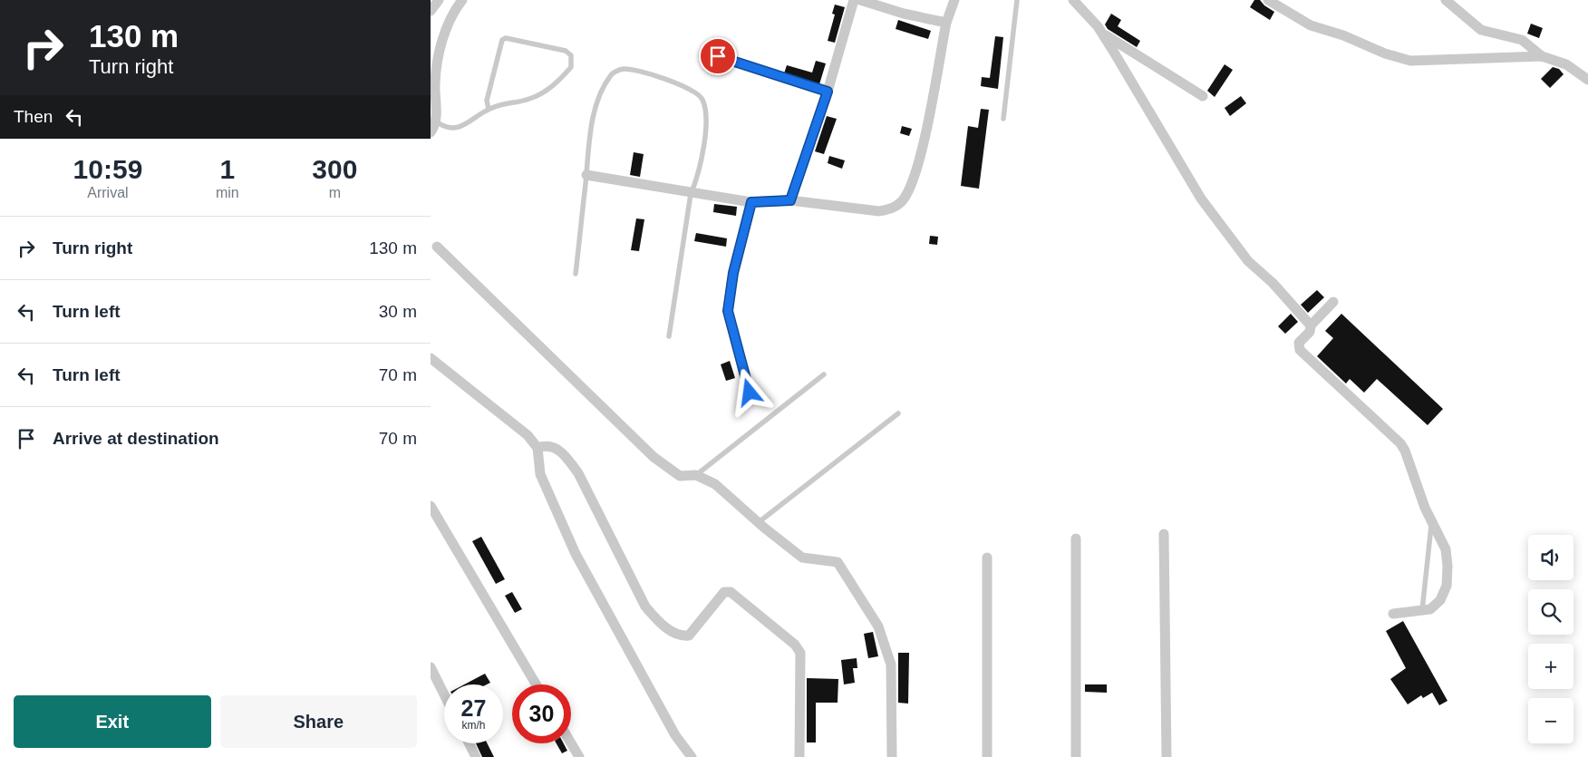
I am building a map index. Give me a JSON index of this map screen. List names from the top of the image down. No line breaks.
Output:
{"page":{"turn":["130 m","Turn right"],"then":"Then","eta":["10:59","Arrival","1","min","300","m"],"list":[{"name":"Turn right","value":"130 m"},{"name":"Turn left","value":"30 m"},{"name":"Turn left","value":"70 m"},{"name":"Arrive at destination","value":"70 m"}],"map_buttons":["+","−"],"speed":"27 km/h","limit":"30","buttons":["Exit","Share"]}}
